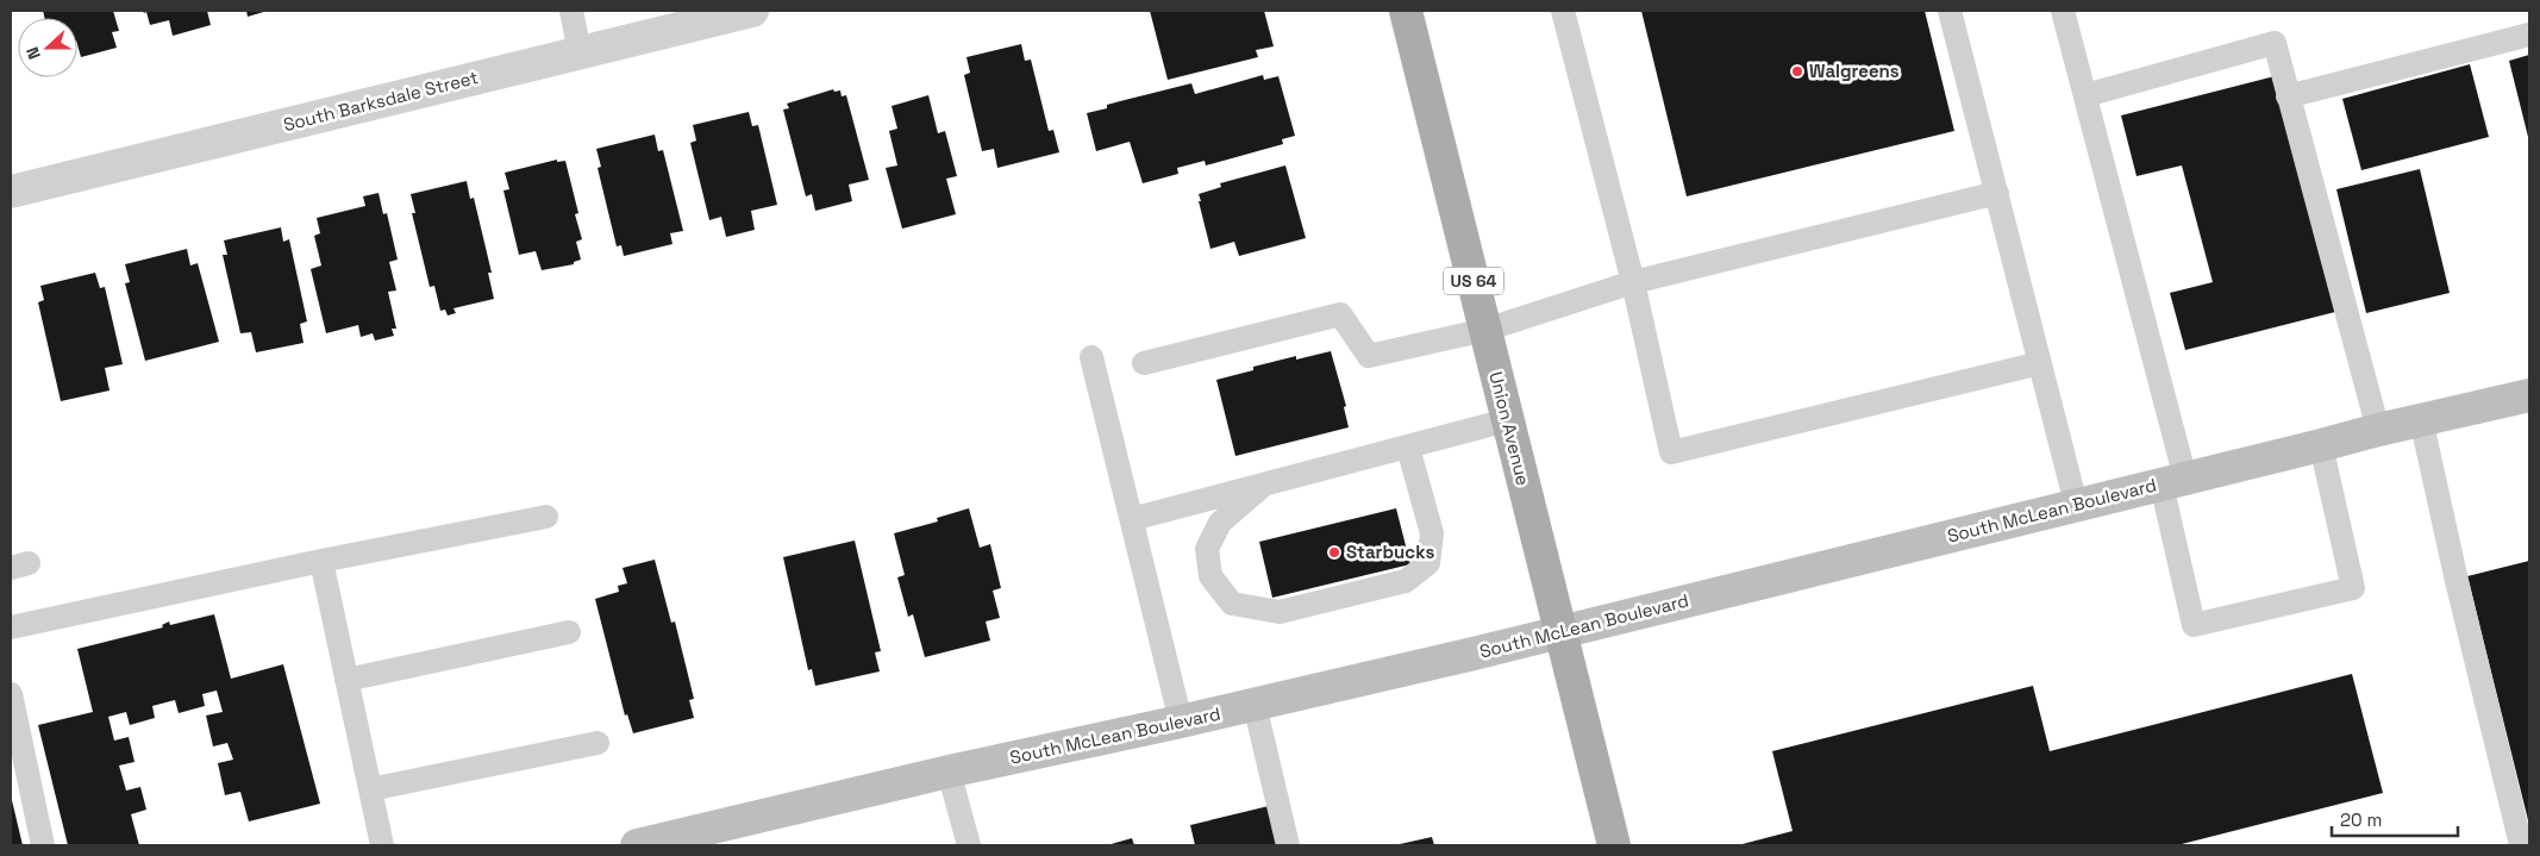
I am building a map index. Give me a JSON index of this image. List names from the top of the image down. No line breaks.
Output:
{"streets":{"main road":["US 64","Union Avenue","South McLean Boulevard"],"street":["South Barksdale Street"]},"crossings":[["Union Avenue","South McLean Boulevard"]],"places":["Walgreens","Starbucks"],"scale_bar":"20 m","north":"left"}
